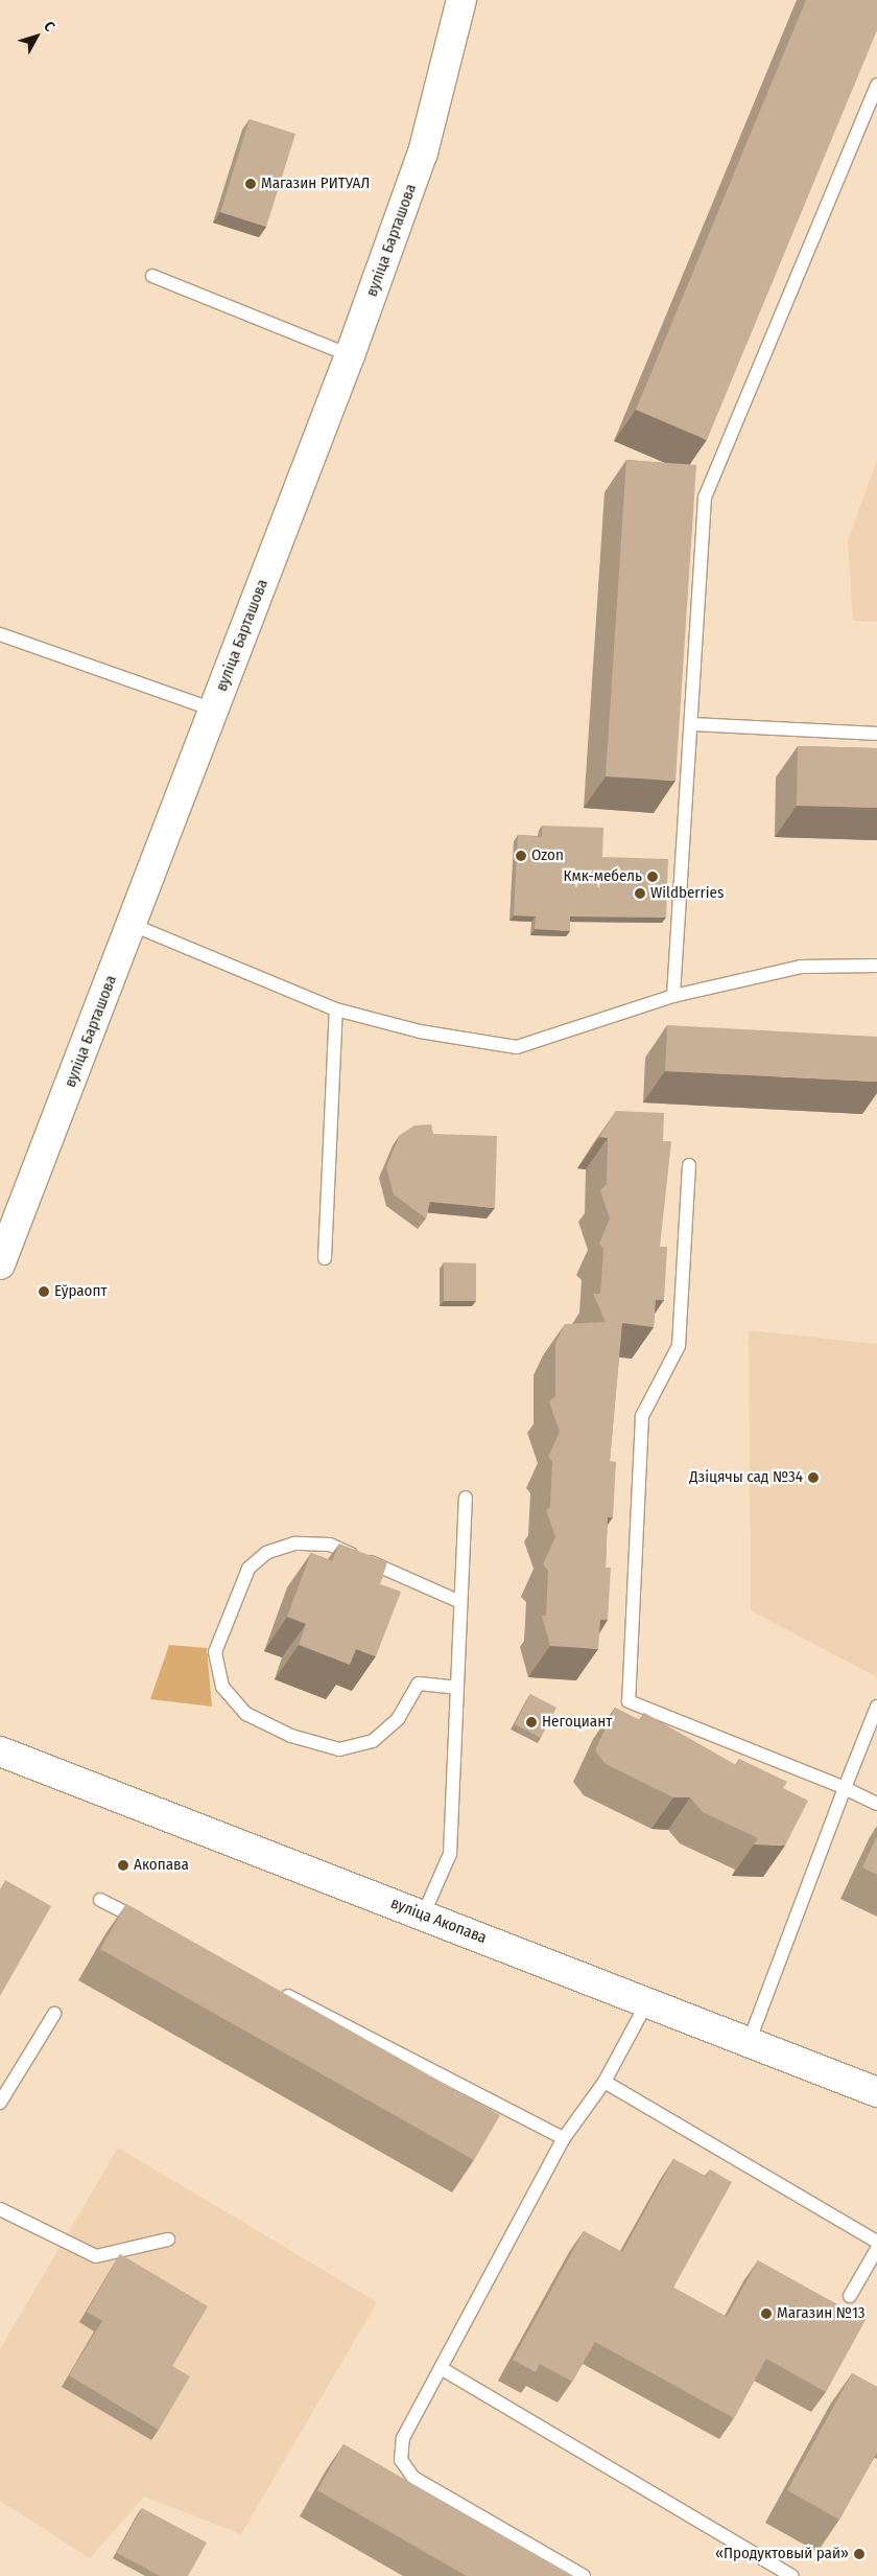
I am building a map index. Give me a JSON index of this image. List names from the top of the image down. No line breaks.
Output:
{"streets":{"main road":["вуліца Барташова","вуліца Акопава"]},"places":["Магазин РИТУАЛ","Ozon","Кмк-мебель","Wildberries","Еўраопт","Дзіцячы сад №34","Негоциант","Акопава","Магазин №13","«Продуктовый рай»"],"north":"top right"}
